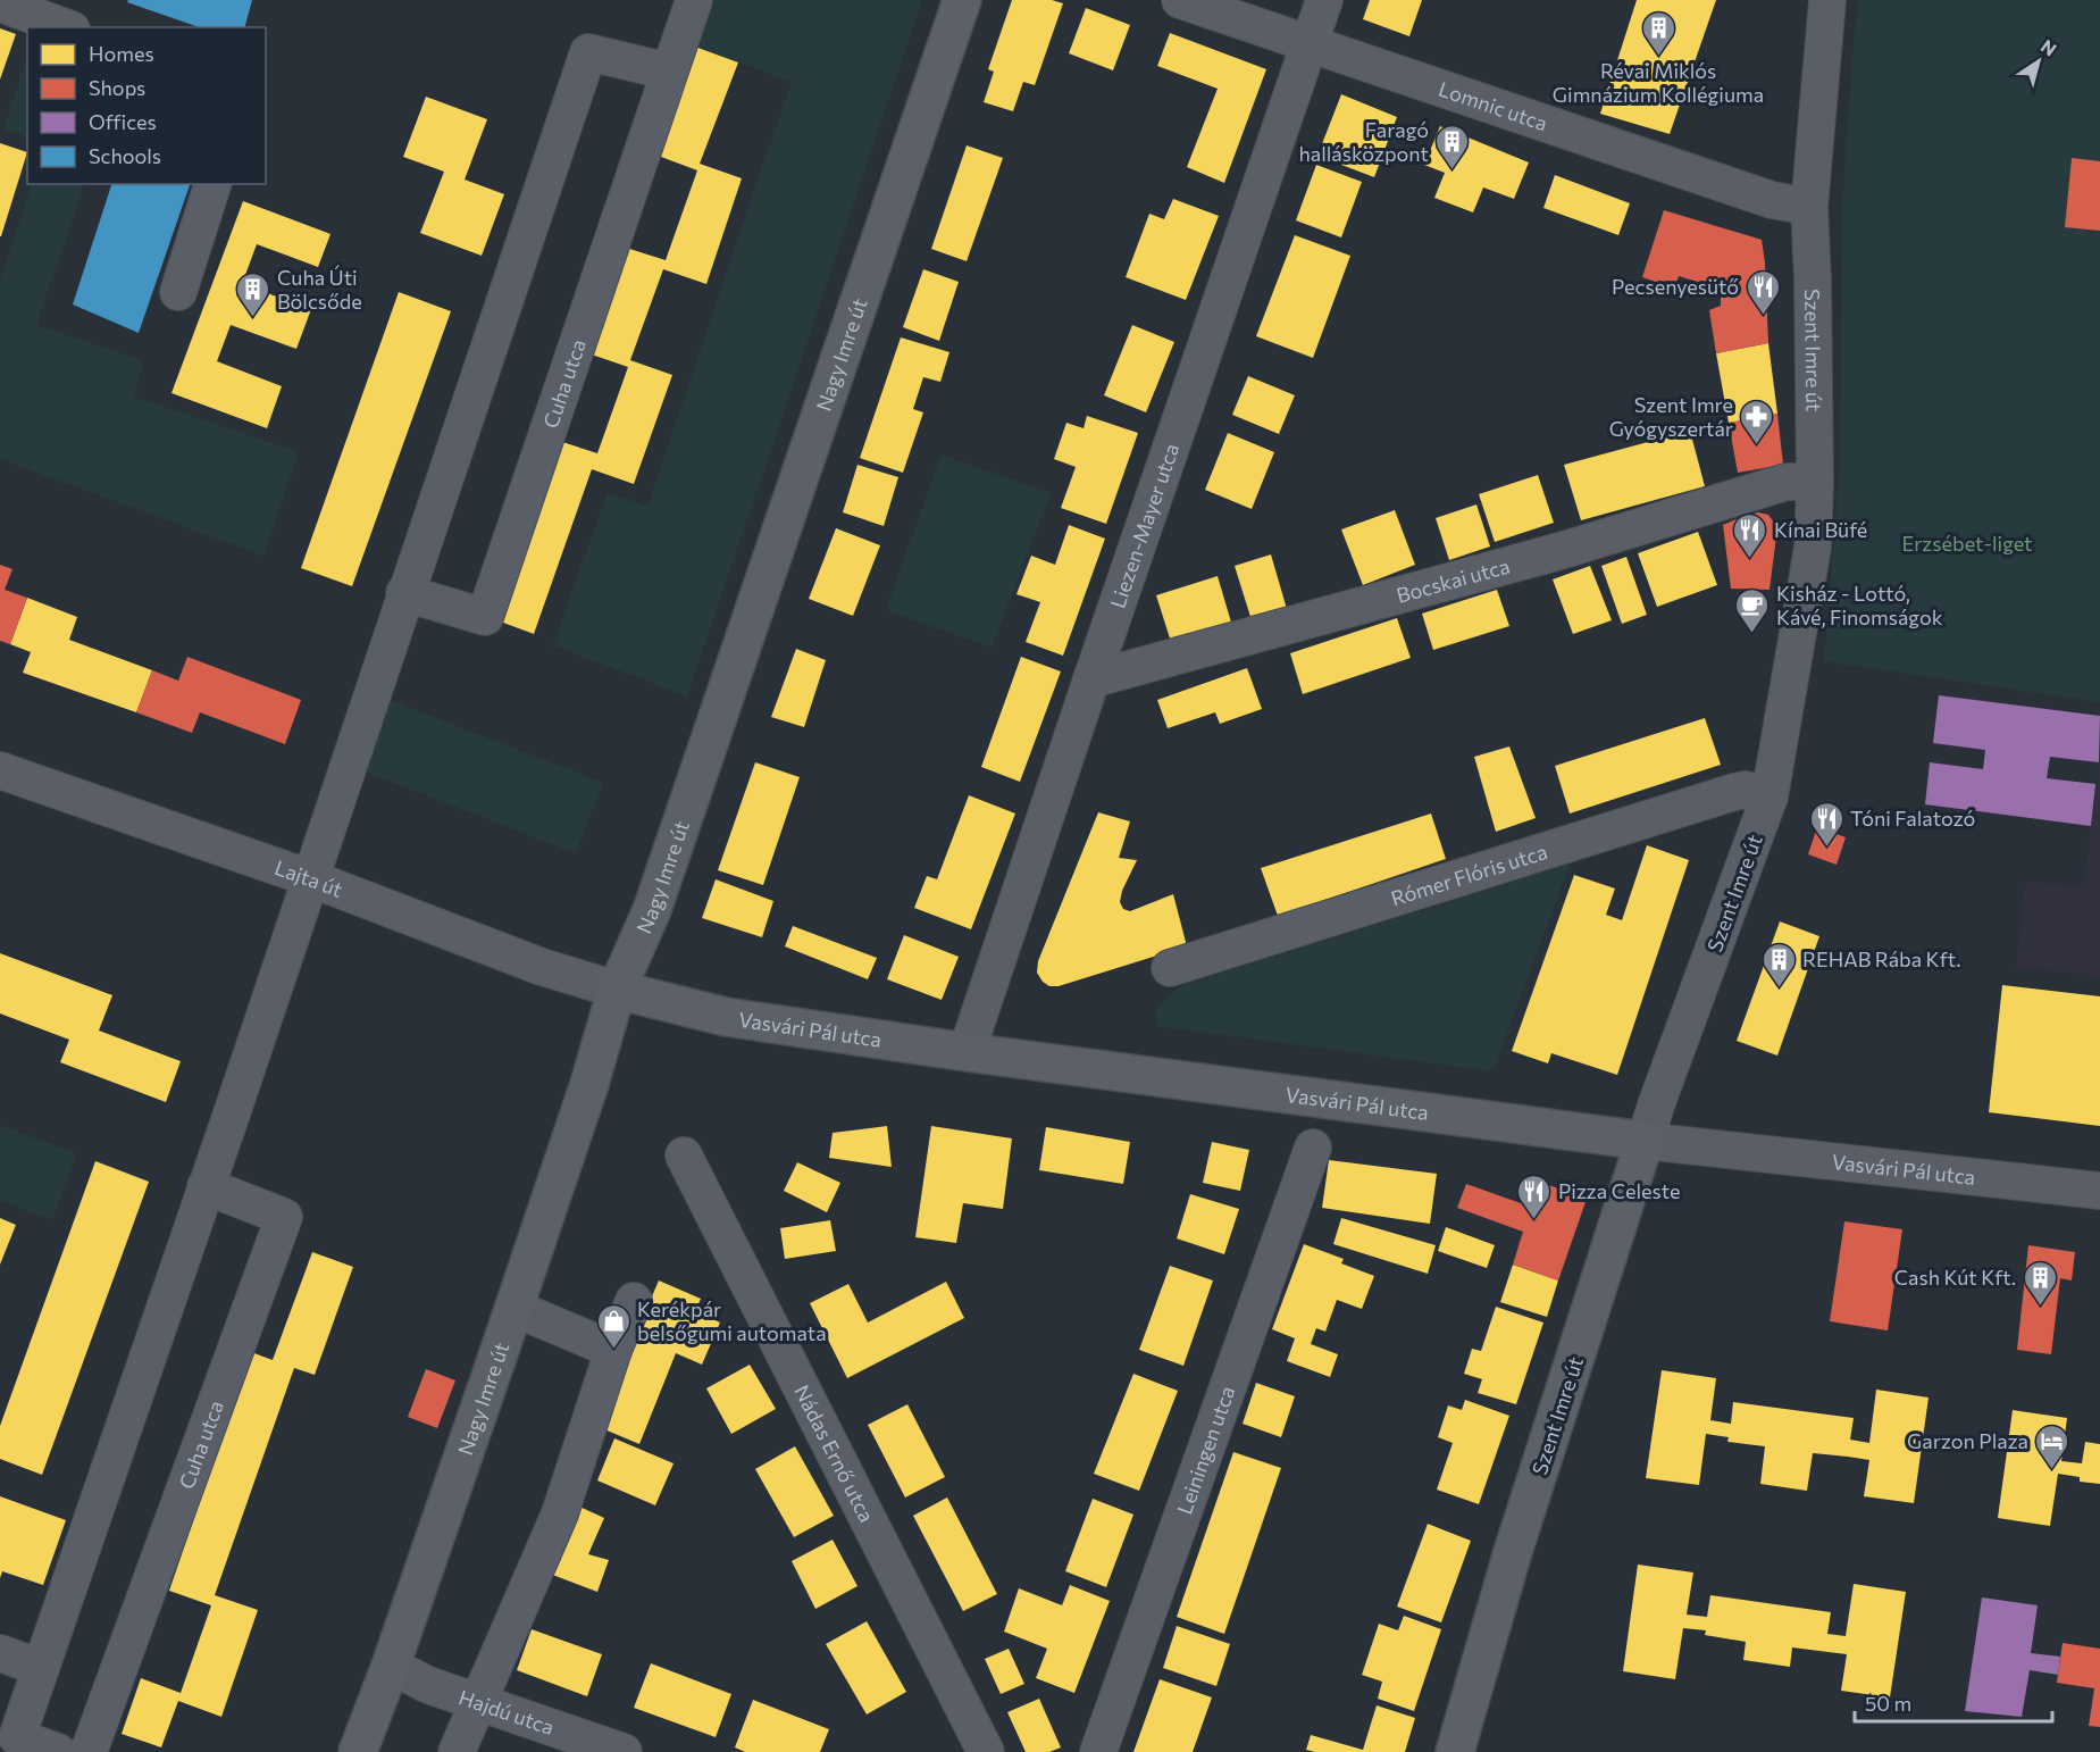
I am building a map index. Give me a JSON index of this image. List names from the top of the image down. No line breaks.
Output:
{"streets":{"main road":["Szent Imre út","Nagy Imre út","Vasvári Pál utca"],"street":["Lomnic utca","Cuha utca","Liezen-Mayer utca","Bocskai utca","Rómer Flóris utca","Lajta út","Leiningen utca","Nádas Ernő utca","Hajdú utca"]},"crossings":[["Lomnic utca","Szent Imre út"],["Lomnic utca","Liezen-Mayer utca"],["Szent Imre út","Bocskai utca"],["Szent Imre út","Rómer Flóris utca"],["Szent Imre út","Vasvári Pál utca"],["Nagy Imre út","Lajta út"],["Nagy Imre út","Vasvári Pál utca"],["Nagy Imre út","Hajdú utca"],["Liezen-Mayer utca","Bocskai utca"],["Liezen-Mayer utca","Vasvári Pál utca"],["Lajta út","Vasvári Pál utca"]],"parks":["Erzsébet-liget"],"places":{"building":["Révai Miklós Gimnázium Kollégiuma","Faragó hallásközpont","Cuha Úti Bölcsőde","REHAB Rába Kft.","Cash Kút Kft."],"restaurant":["Pecsenyesütő","Kínai Büfé","Tóni Falatozó","Pizza Celeste"],"pharmacy":["Szent Imre Gyógyszertár"],"cafe":["Kisház - Lottó, Kávé, Finomságok"],"shop":["Kerékpár belsőgumi automata"],"hotel":["Garzon Plaza"]},"legend":["Homes","Shops","Offices","Schools"],"scale_bar":"50 m","north":"top right"}
